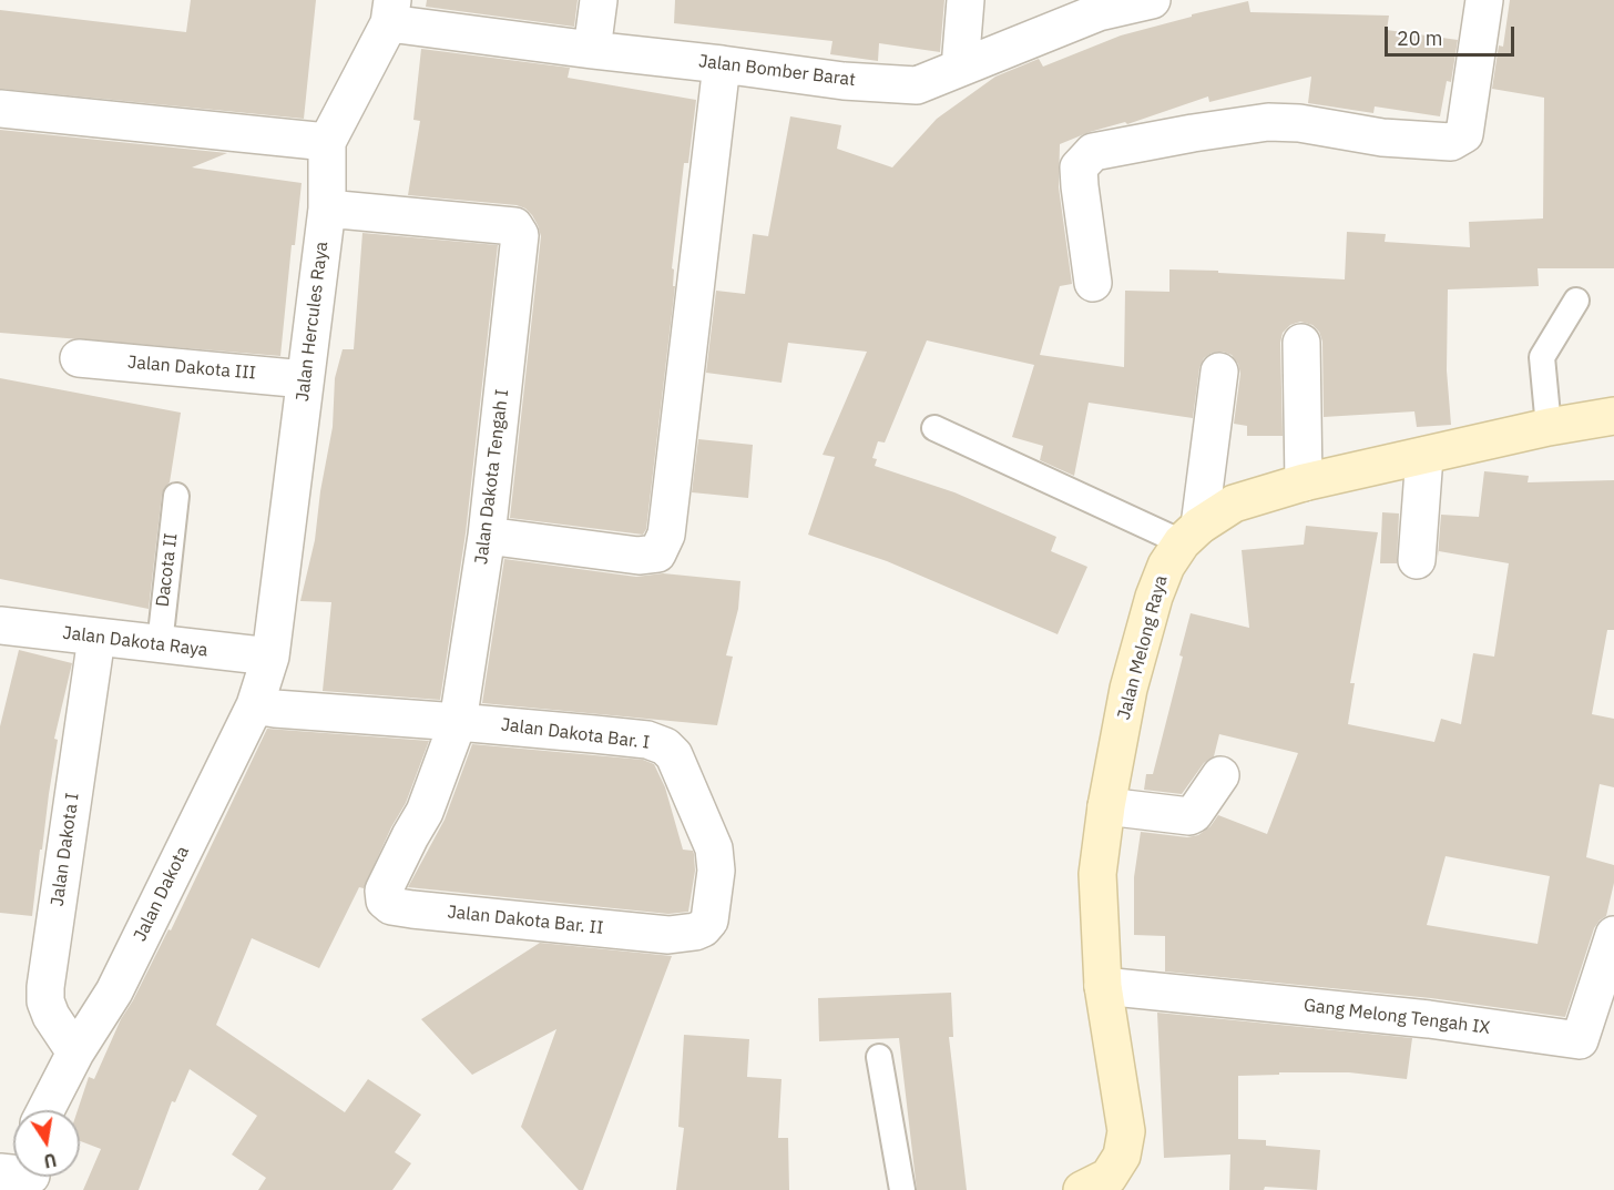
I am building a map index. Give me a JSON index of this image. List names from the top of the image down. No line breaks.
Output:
{"streets":{"main road":["Jalan Melong Raya"],"street":["Jalan Bomber Barat","Jalan Hercules Raya","Jalan Dakota III","Jalan Dakota Tengah I","Jalan Dakota Raya","Jalan Dakota Bar. I","Jalan Dakota I","Jalan Dakota","Jalan Dakota Bar. II","Gang Melong Tengah IX"],"lane":["Dacota II"]},"crossings":[["Jalan Bomber Barat","Jalan Hercules Raya"],["Jalan Hercules Raya","Jalan Dakota III"],["Jalan Hercules Raya","Jalan Dakota Tengah I"],["Jalan Hercules Raya","Jalan Dakota Raya"],["Jalan Hercules Raya","Jalan Dakota"],["Jalan Dakota Tengah I","Jalan Dakota Bar. I"],["Jalan Dakota Tengah I","Jalan Dakota Bar. II"],["Dacota II","Jalan Dakota Raya"],["Jalan Dakota Raya","Jalan Dakota I"],["Jalan Dakota Raya","Jalan Dakota"],["Jalan Melong Raya","Gang Melong Tengah IX"],["Jalan Dakota Bar. I","Jalan Dakota"],["Jalan Dakota Bar. I","Jalan Dakota Bar. II"],["Jalan Dakota I","Jalan Dakota"]],"scale_bar":"20 m","north":"bottom"}
